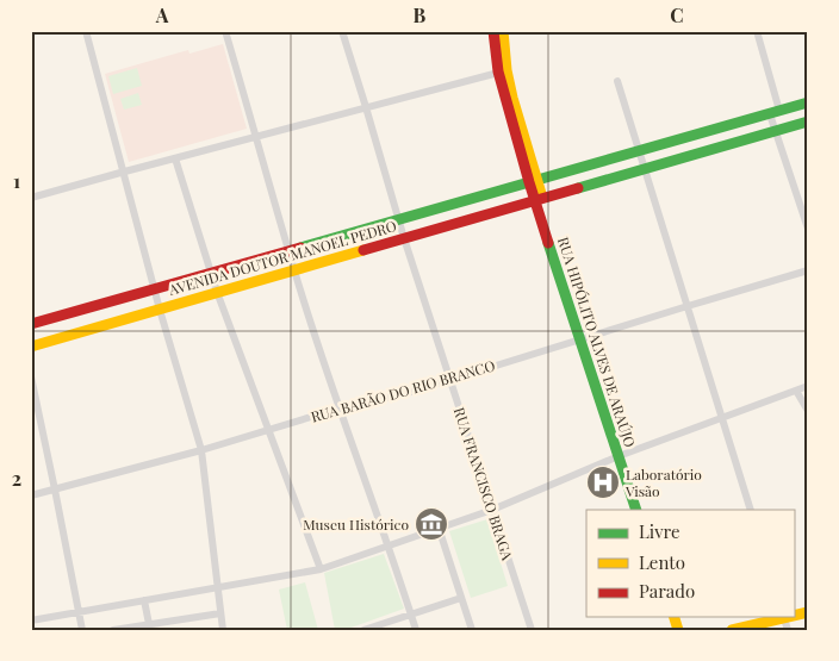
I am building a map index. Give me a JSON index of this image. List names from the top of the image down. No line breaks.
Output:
{"streets":{"main road":["AVENIDA DOUTOR MANOEL PEDRO","RUA HIPÓLITO ALVES DE ARAÚJO"],"street":["RUA BARÃO DO RIO BRANCO","RUA FRANCISCO BRAGA"]},"crossings":[["AVENIDA DOUTOR MANOEL PEDRO","RUA HIPÓLITO ALVES DE ARAÚJO"],["AVENIDA DOUTOR MANOEL PEDRO","RUA FRANCISCO BRAGA"],["RUA HIPÓLITO ALVES DE ARAÚJO","RUA BARÃO DO RIO BRANCO"],["RUA BARÃO DO RIO BRANCO","RUA FRANCISCO BRAGA"]],"places":{"hospital":["Laboratório Visão"],"museum":["Museu Histórico"]},"legend":["Livre","Lento","Parado"],"grid":{"columns":["A","B","C"],"rows":["1","2"]}}
